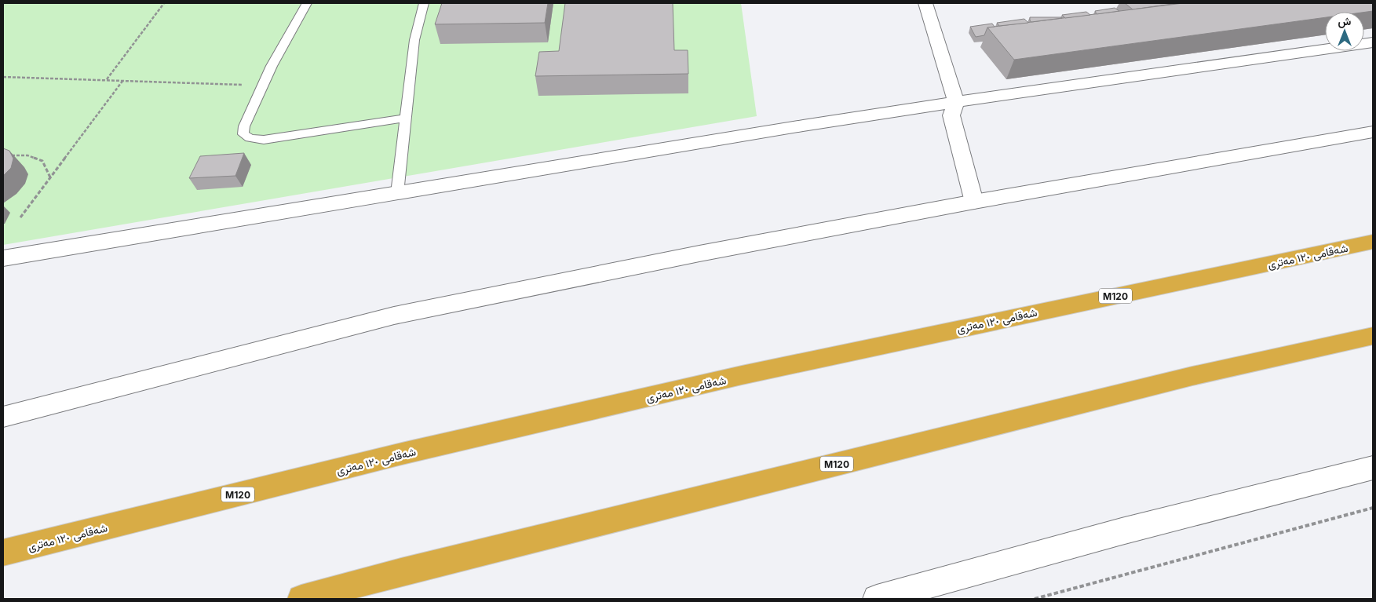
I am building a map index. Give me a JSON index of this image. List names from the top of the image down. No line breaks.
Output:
{"streets":{"highway":["شەقامی ١٢٠ مەتری","M120"]},"north":"top"}
